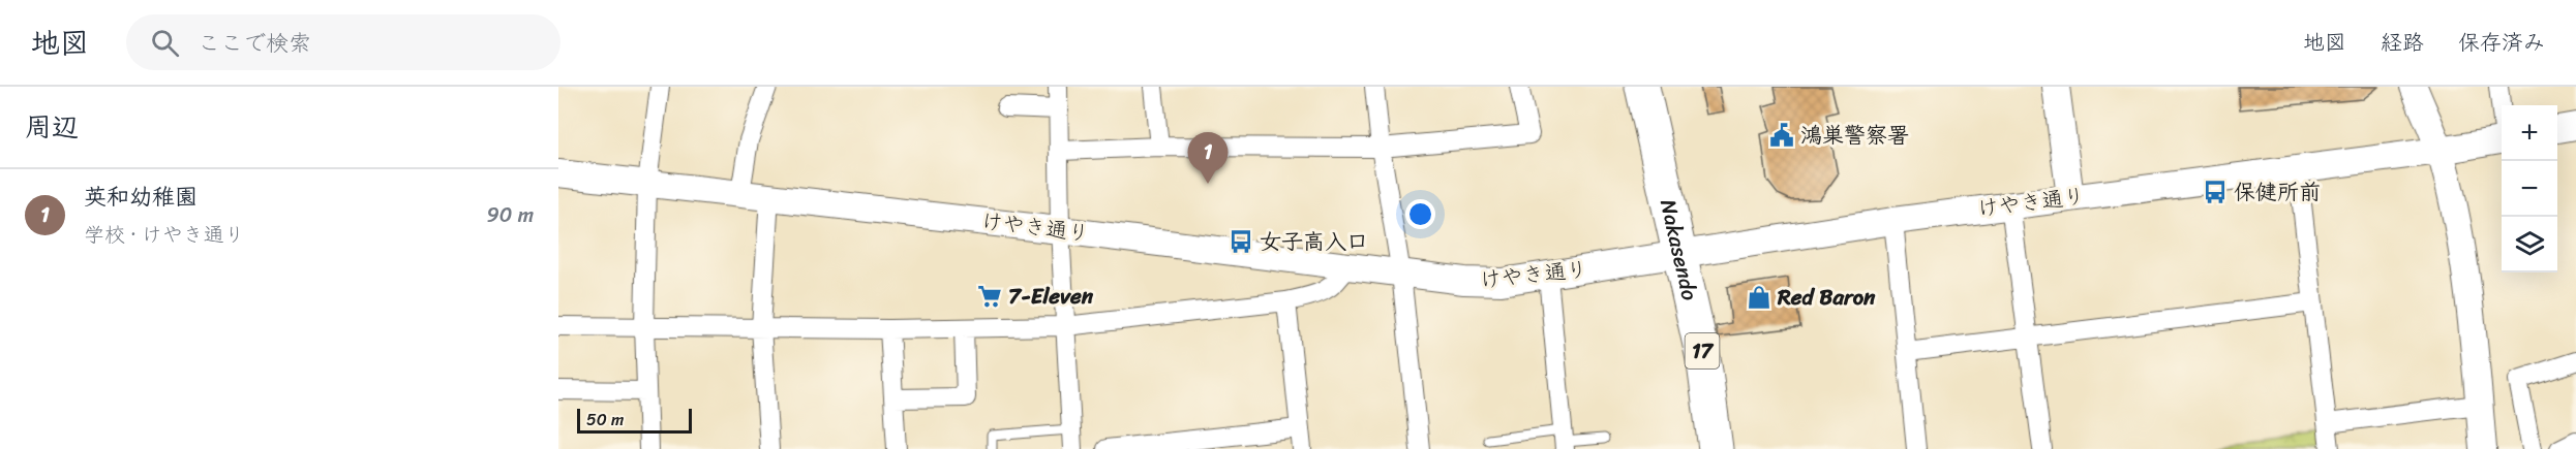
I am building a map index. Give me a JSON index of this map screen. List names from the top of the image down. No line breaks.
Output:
{"streets":{"highway":["Nakasendo","17"],"street":["けやき通り"]},"crossings":[["けやき通り","Nakasendo"]],"places":{"public building":["鴻巣警察署"],"bus stop":["保健所前","女子高入口"],"supermarket":["7-Eleven"],"shop":["Red Baron"]},"scale_bar":"50 m","page":{"header":"地図","search":"ここで検索","nav":["地図","経路","保存済み"],"heading":"周辺","map_buttons":["+","−"],"pins":"1","list":[{"mark":"1","name":"英和幼稚園","note":"学校 · けやき通り","value":"90 m"}],"scale":"50 m"}}
